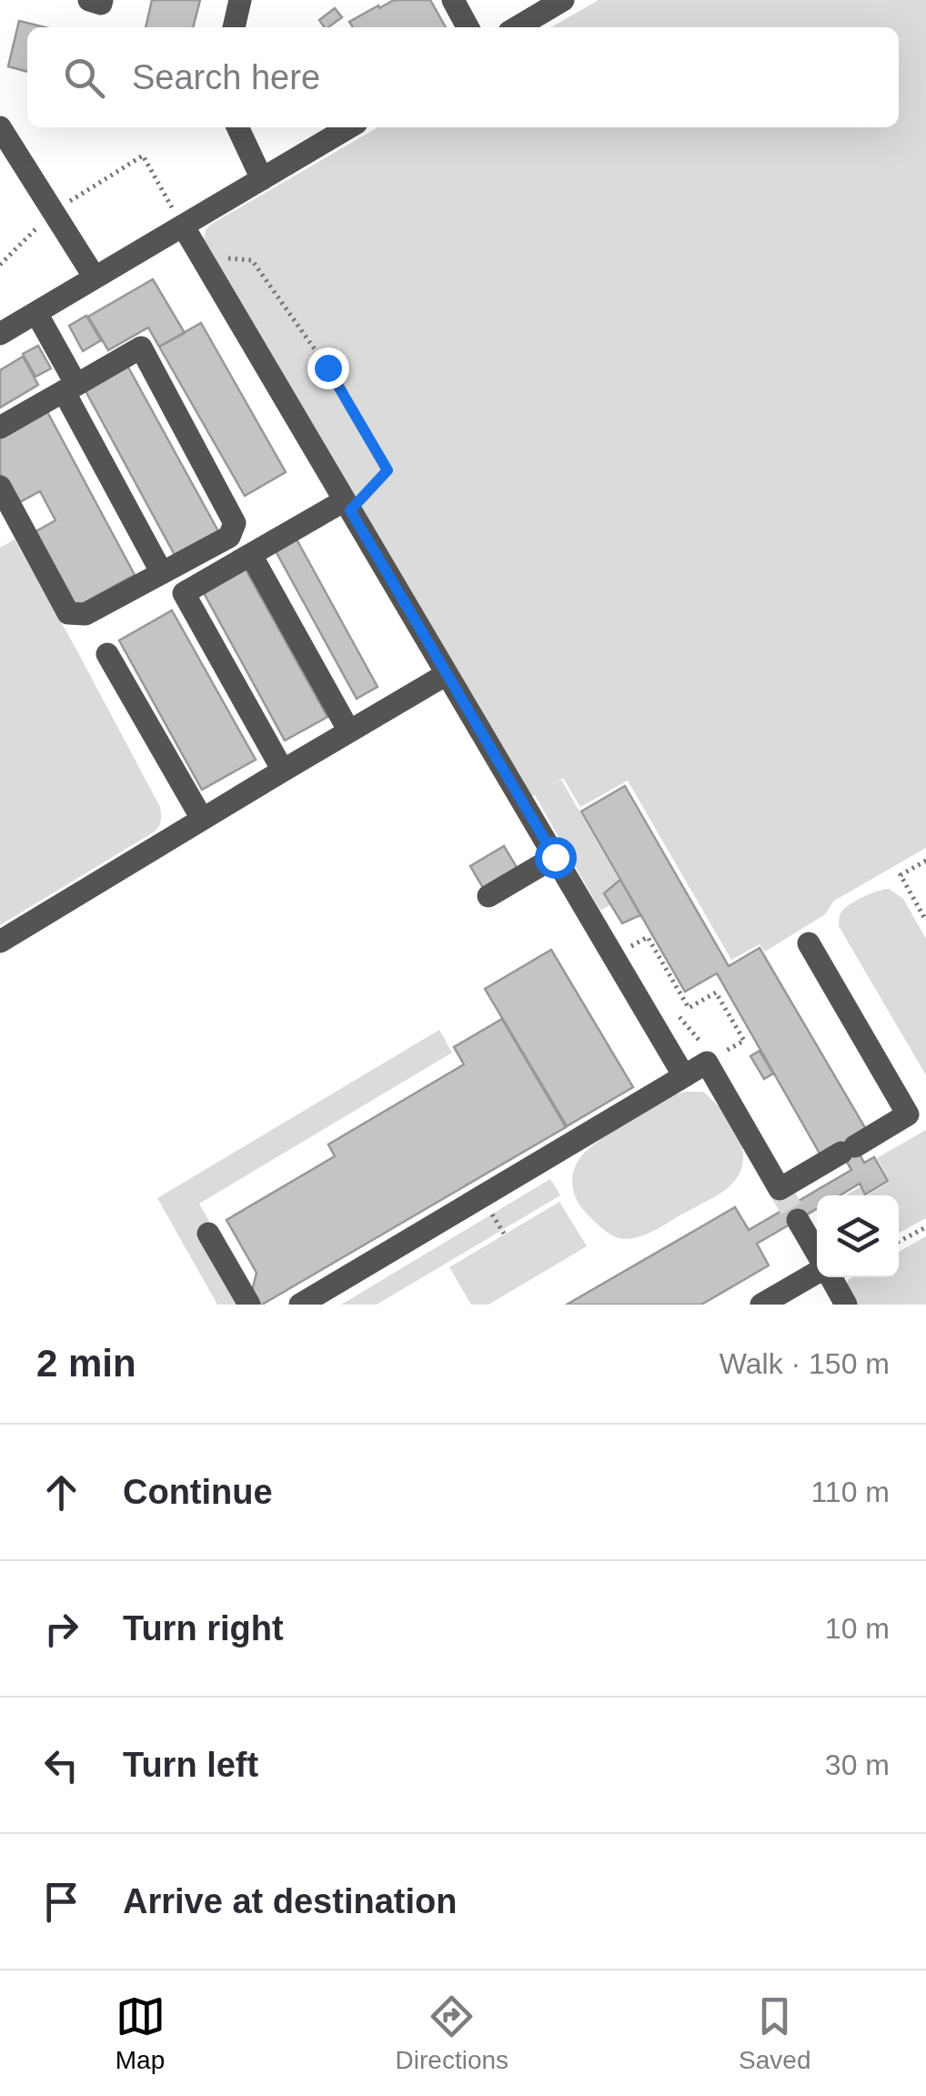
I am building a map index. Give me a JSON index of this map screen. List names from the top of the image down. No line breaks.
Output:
{"page":{"search":"Search here","heading":["2 min","Walk · 150 m"],"list":[["Continue","110 m"],["Turn right","10 m"],["Turn left","30 m"],"Arrive at destination"],"nav":["Map","Directions","Saved"]}}
